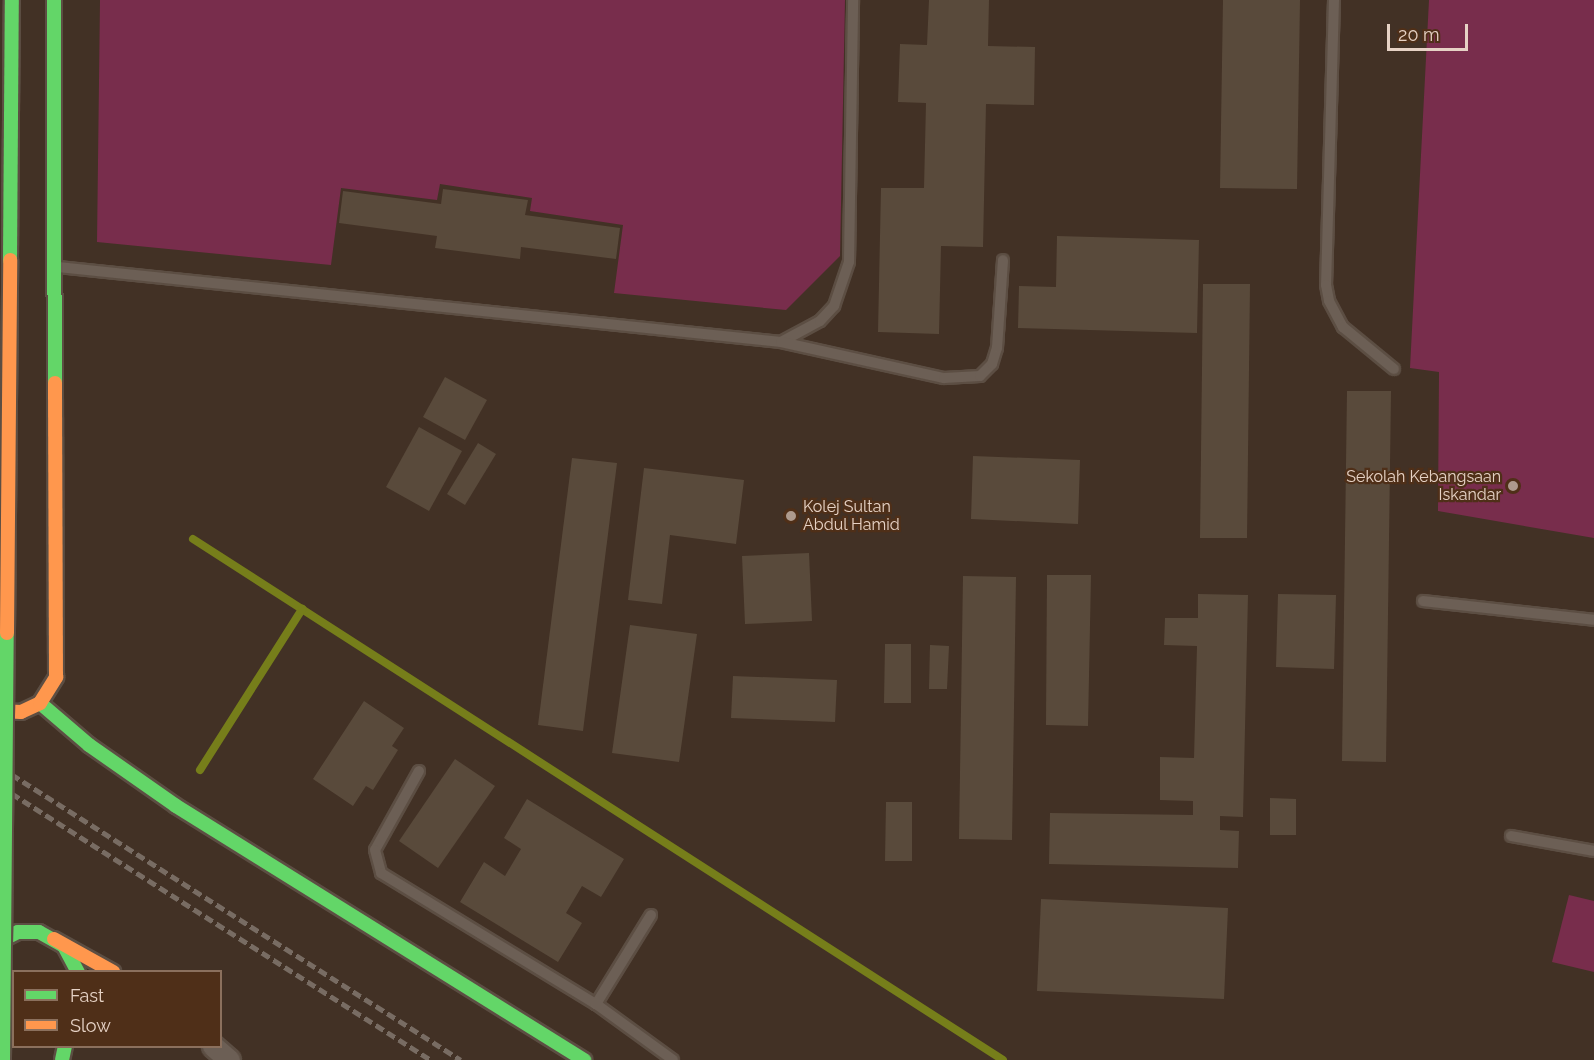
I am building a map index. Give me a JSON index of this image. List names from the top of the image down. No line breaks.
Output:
{"places":["Sekolah Kebangsaan Iskandar","Kolej Sultan Abdul Hamid"],"legend":["Fast","Slow"],"scale_bar":"20 m"}
